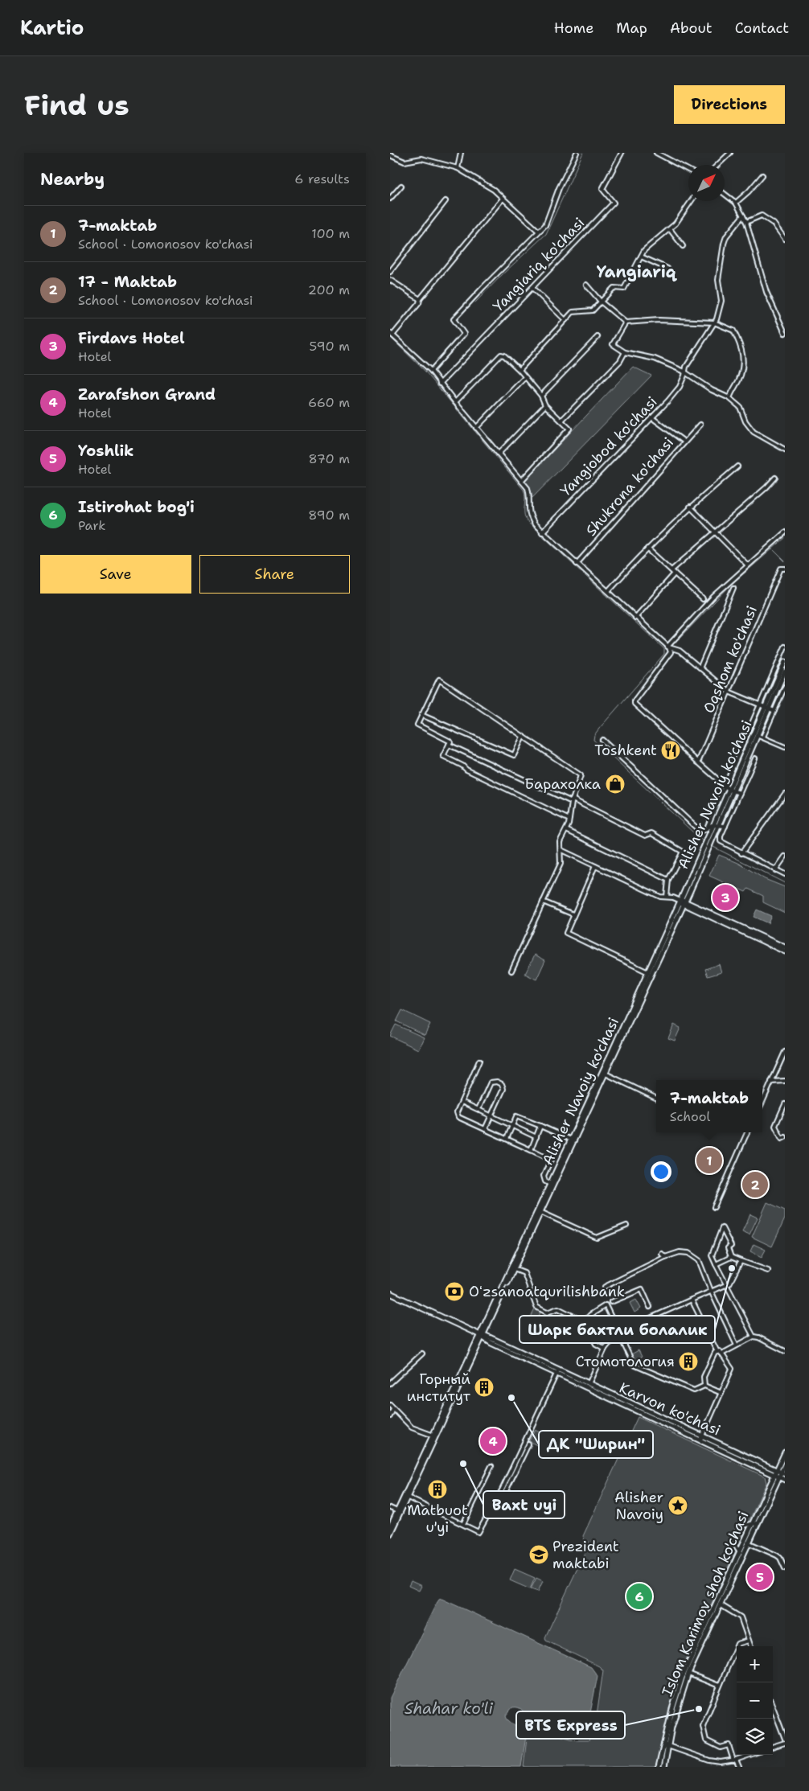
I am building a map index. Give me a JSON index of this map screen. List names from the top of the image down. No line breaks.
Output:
{"streets":{"main road":["Alisher Navoiy ko'chasi","Karvon ko'chasi","Islom Karimov shoh ko'chasi"],"street":["Yangiariq ko'chasi","Yangiobod ko'chasi","Shukrona ko'chasi","Oqshom ko'chasi"]},"crossings":[["Alisher Navoiy ko'chasi","Karvon ko'chasi"],["Karvon ko'chasi","Islom Karimov shoh ko'chasi"]],"districts":["Yangiariq"],"water":["Shahar ko'li"],"places":{"restaurant":["Toshkent"],"shop":["Барахолка"],"other":["Шарк бахтли болалик","ДК \"Ширин\"","Baxt uyi","BTS Express"],"bank":["Oʻzsanoatqurilishbank"],"building":["Стомотология","Горный институт","Matbuot u'yi"],"place":["Alisher Navoiy"],"school or university":["Prezident maktabi"]},"north":"top right","page":{"header":"Kartio","nav":["Home","Map","About","Contact"],"buttons":["Directions",["Save","Share"]],"title":"Find us","heading":["Nearby","6 results"],"list":[{"mark":"1","name":"7-maktab","note":"School · Lomonosov ko'chasi","value":"100 m"},{"mark":"2","name":"17 - Maktab","note":"School · Lomonosov ko'chasi","value":"200 m"},{"mark":"3","name":"Firdavs Hotel","note":"Hotel","value":"590 m"},{"mark":"4","name":"Zarafshon Grand","note":"Hotel","value":"660 m"},{"mark":"5","name":"Yoshlik","note":"Hotel","value":"870 m"},{"mark":"6","name":"Istirohat bog'i","note":"Park","value":"890 m"}],"pins":["3","1","2","4","5","6"],"popup":["7-maktab","School"],"map_buttons":["+","−"]}}
